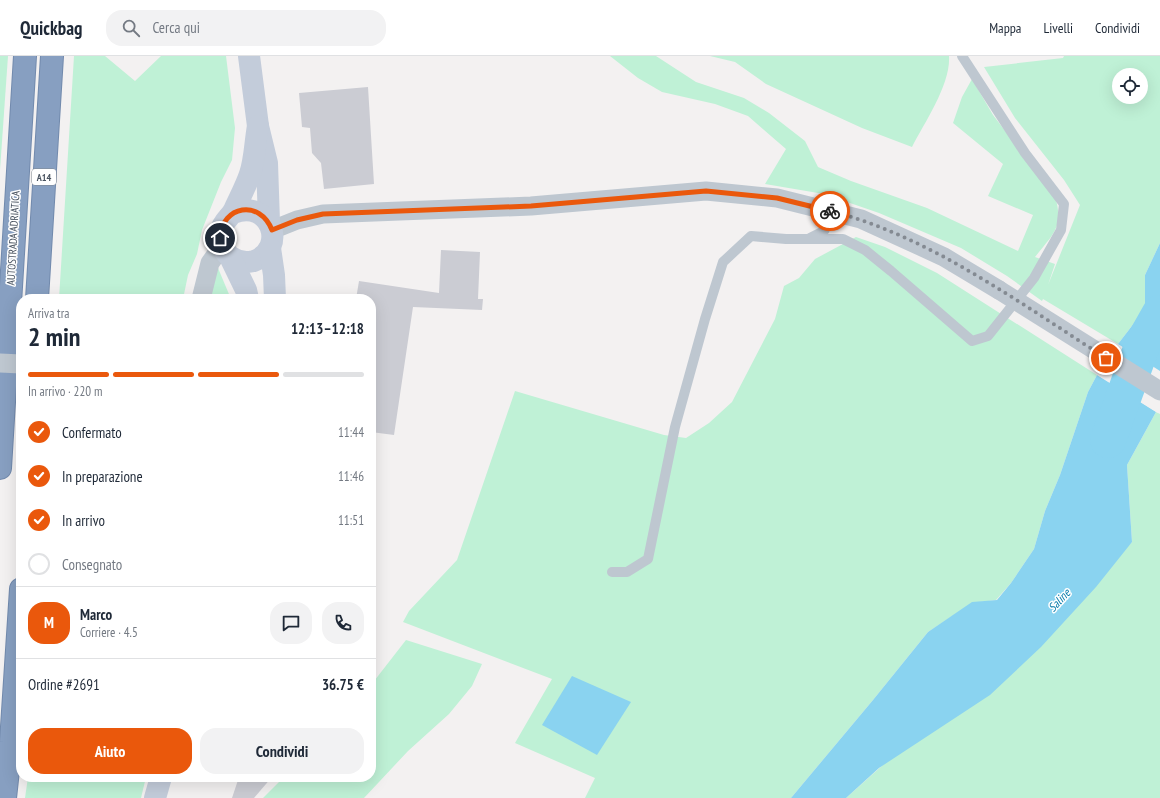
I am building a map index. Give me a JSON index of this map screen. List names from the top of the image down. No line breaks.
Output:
{"streets":{"highway":["A14","AUTOSTRADA ADRIATICA"]},"water":["Saline"],"page":{"header":"Quickbag","search":"Cerca qui","nav":["Mappa","Livelli","Condividi"],"heading":["2 min","Arriva tra","12:13–12:18"],"panel":["Marco","Corriere · 4.5","Ordine #2691","36.75 €"],"bar":"In arrivo · 220 m","list":[["Confermato","11:44"],["In preparazione","11:46"],["In arrivo","11:51"],"Consegnato"],"round":"M","buttons":["Aiuto","Condividi"]}}
